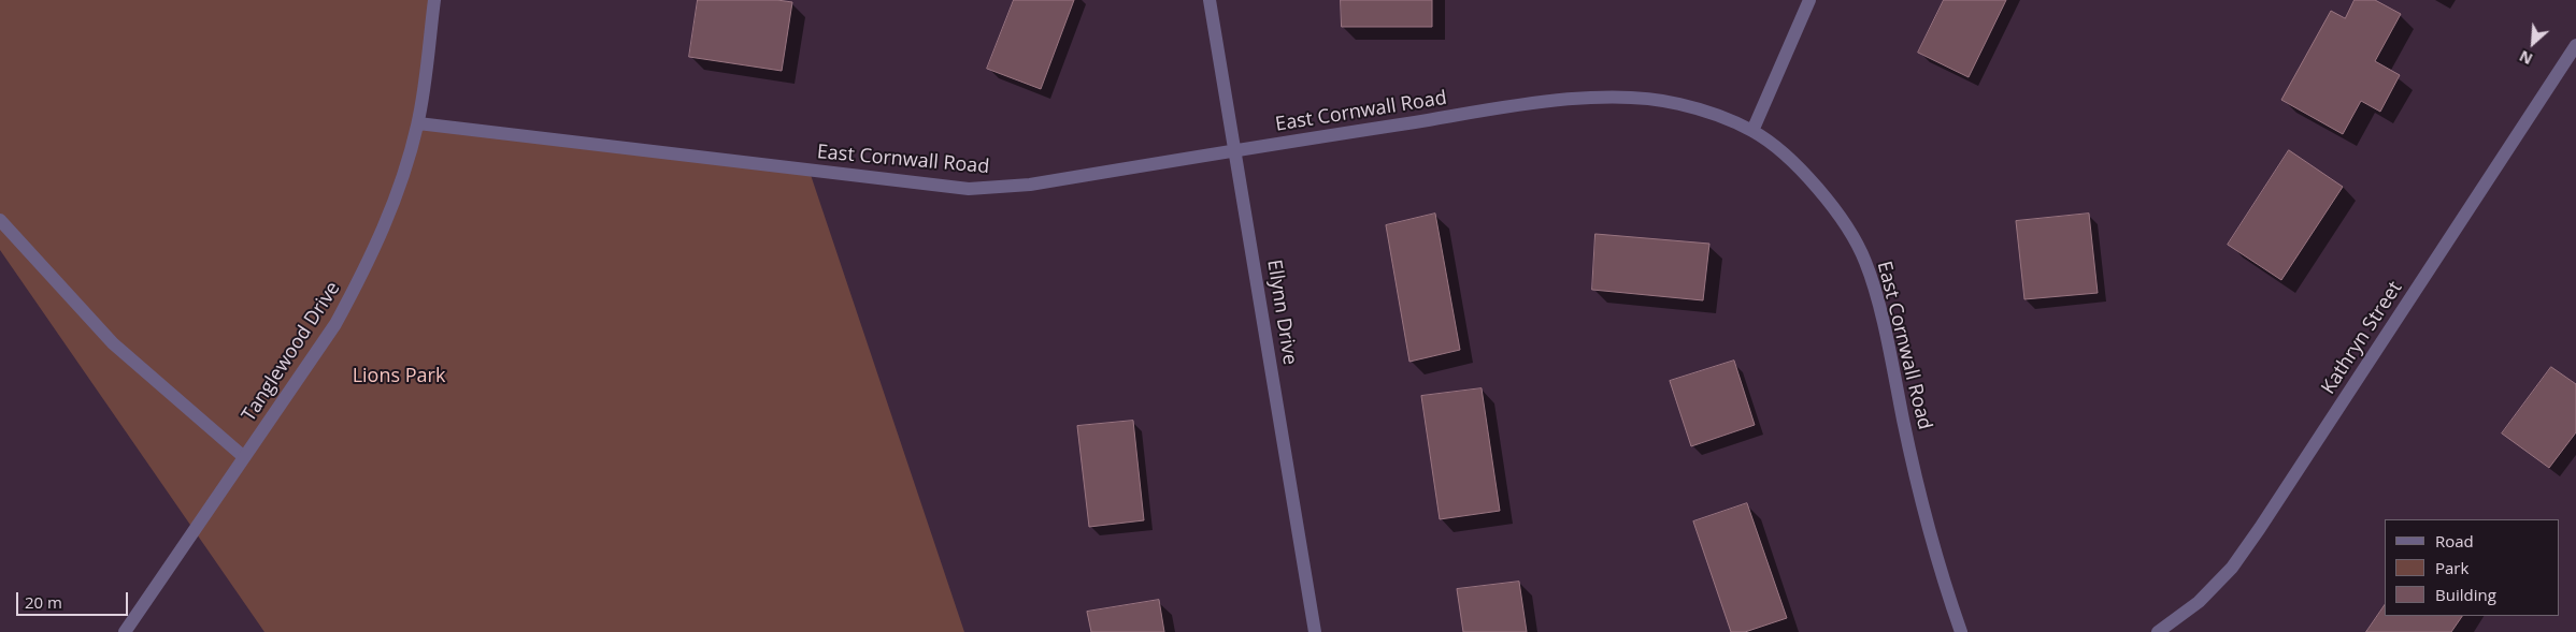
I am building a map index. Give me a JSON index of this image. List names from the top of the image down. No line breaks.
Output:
{"streets":{"street":["East Cornwall Road","Ellynn Drive","Kathryn Street","Tanglewood Drive"]},"crossings":[["East Cornwall Road","Ellynn Drive"],["East Cornwall Road","Tanglewood Drive"]],"parks":["Lions Park"],"legend":["Road","Park","Building"],"scale_bar":"20 m","north":"bottom left"}
